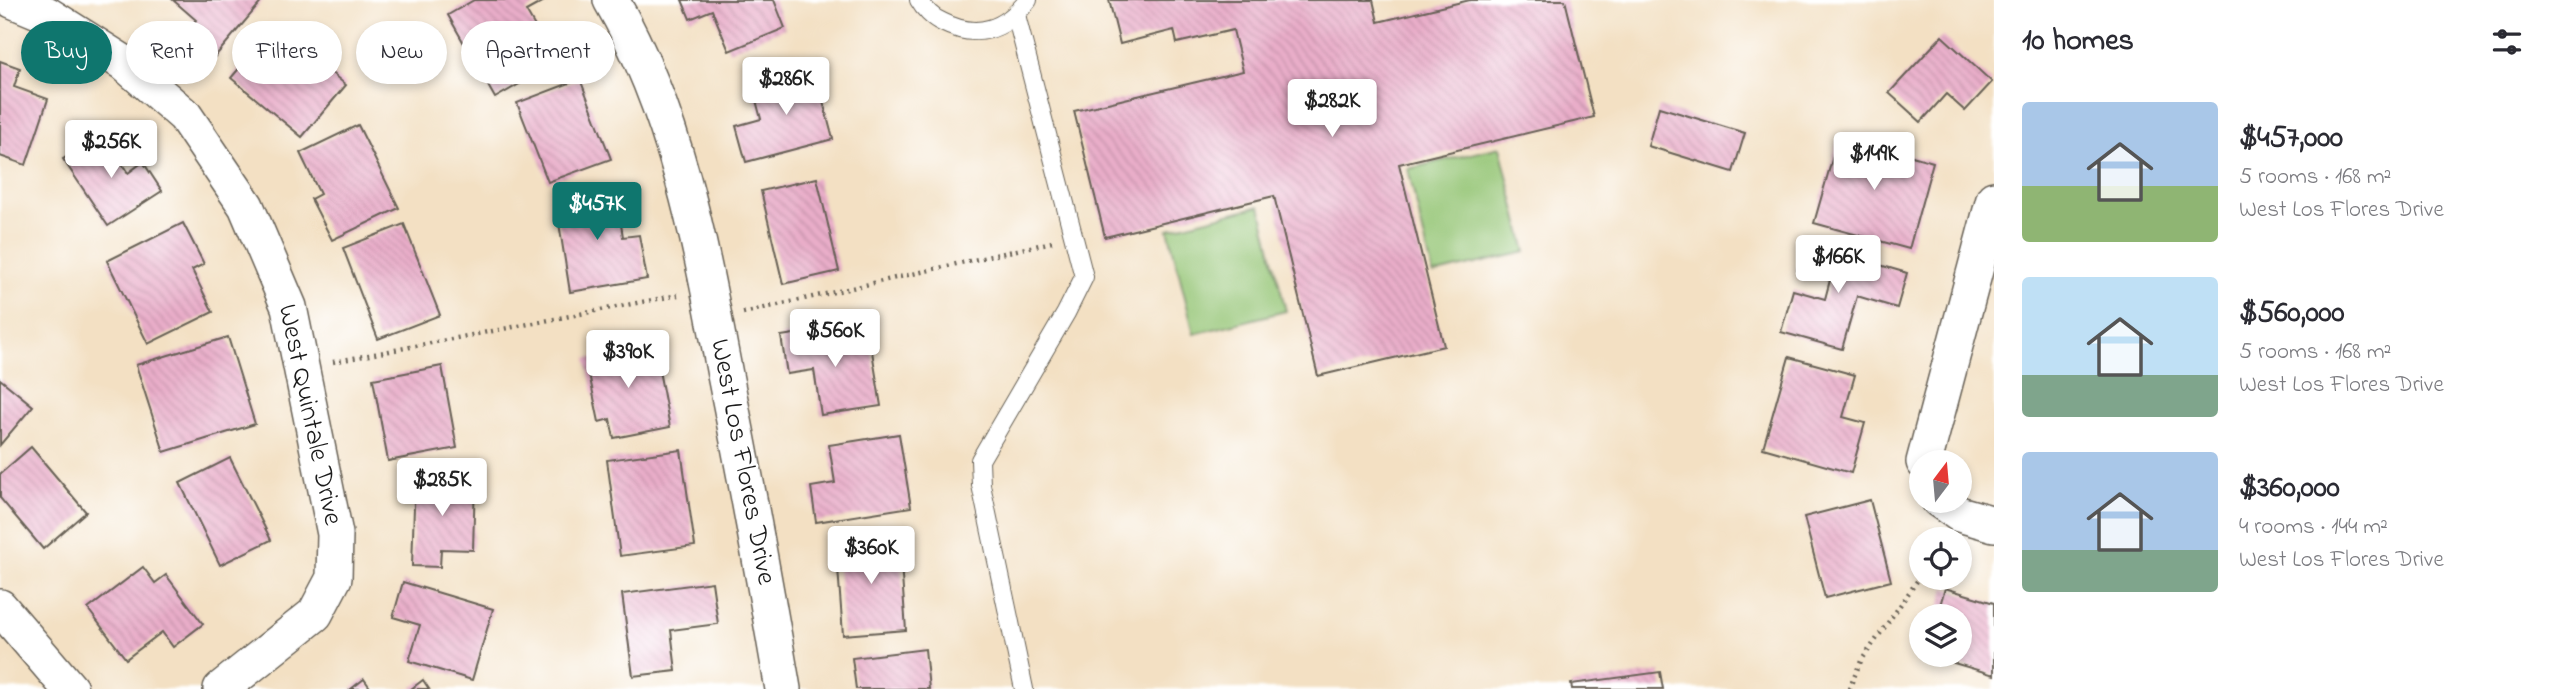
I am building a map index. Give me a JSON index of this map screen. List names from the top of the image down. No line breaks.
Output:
{"streets":{"street":["West Quintale Drive","West Los Flores Drive"]},"north":"top","page":{"heading":"10 homes","chip":["Buy","Rent","Filters","New","Apartment"],"price":["$286K","$282K","$256K","$149K","$457K","$166K","$560K","$390K","$285K","$360K"],"list":[{"name":"$457,000","note":"5 rooms · 168 m² · West Los Flores Drive"},{"name":"$560,000","note":"5 rooms · 168 m² · West Los Flores Drive"},{"name":"$360,000","note":"4 rooms · 144 m² · West Los Flores Drive"}]}}
